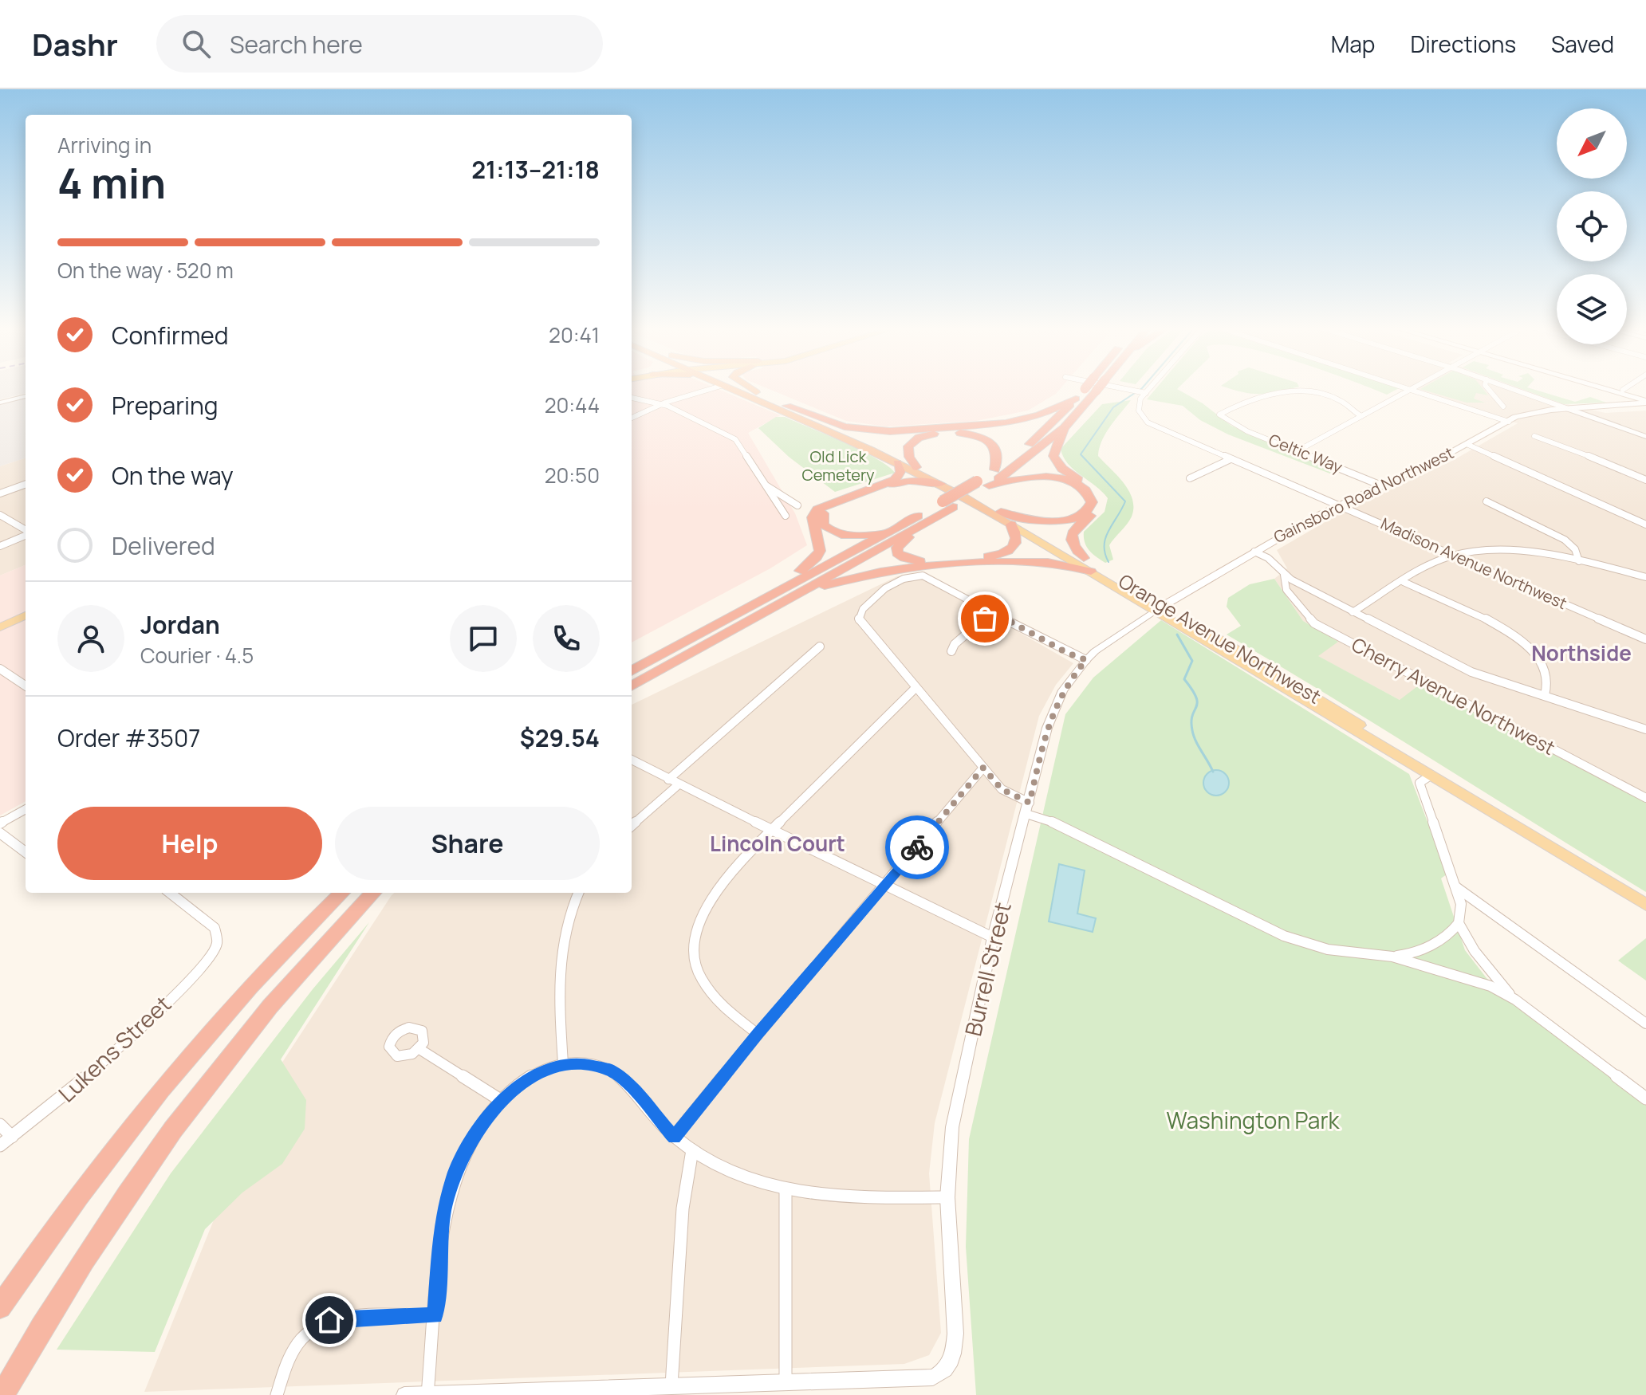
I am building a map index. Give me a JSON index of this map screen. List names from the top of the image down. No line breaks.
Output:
{"streets":{"main road":["Gainsboro Road Northwest","Orange Avenue Northwest"],"street":["Celtic Way","Madison Avenue Northwest","Cherry Avenue Northwest","Burrell Street","Lukens Street"]},"crossings":[["Celtic Way","Gainsboro Road Northwest"],["Gainsboro Road Northwest","Madison Avenue Northwest"],["Gainsboro Road Northwest","Orange Avenue Northwest"],["Gainsboro Road Northwest","Burrell Street"],["Orange Avenue Northwest","Burrell Street"]],"districts":["Northside","Lincoln Court"],"parks":["Old Lick Cemetery","Washington Park"],"north":"bottom left","page":{"header":"Dashr","search":"Search here","nav":["Map","Directions","Saved"],"heading":["4 min","Arriving in","21:13–21:18"],"panel":["Jordan","Courier · 4.5","Order #3507","$29.54"],"bar":"On the way · 520 m","list":[["Confirmed","20:41"],["Preparing","20:44"],["On the way","20:50"],"Delivered"],"buttons":["Help","Share"]}}
